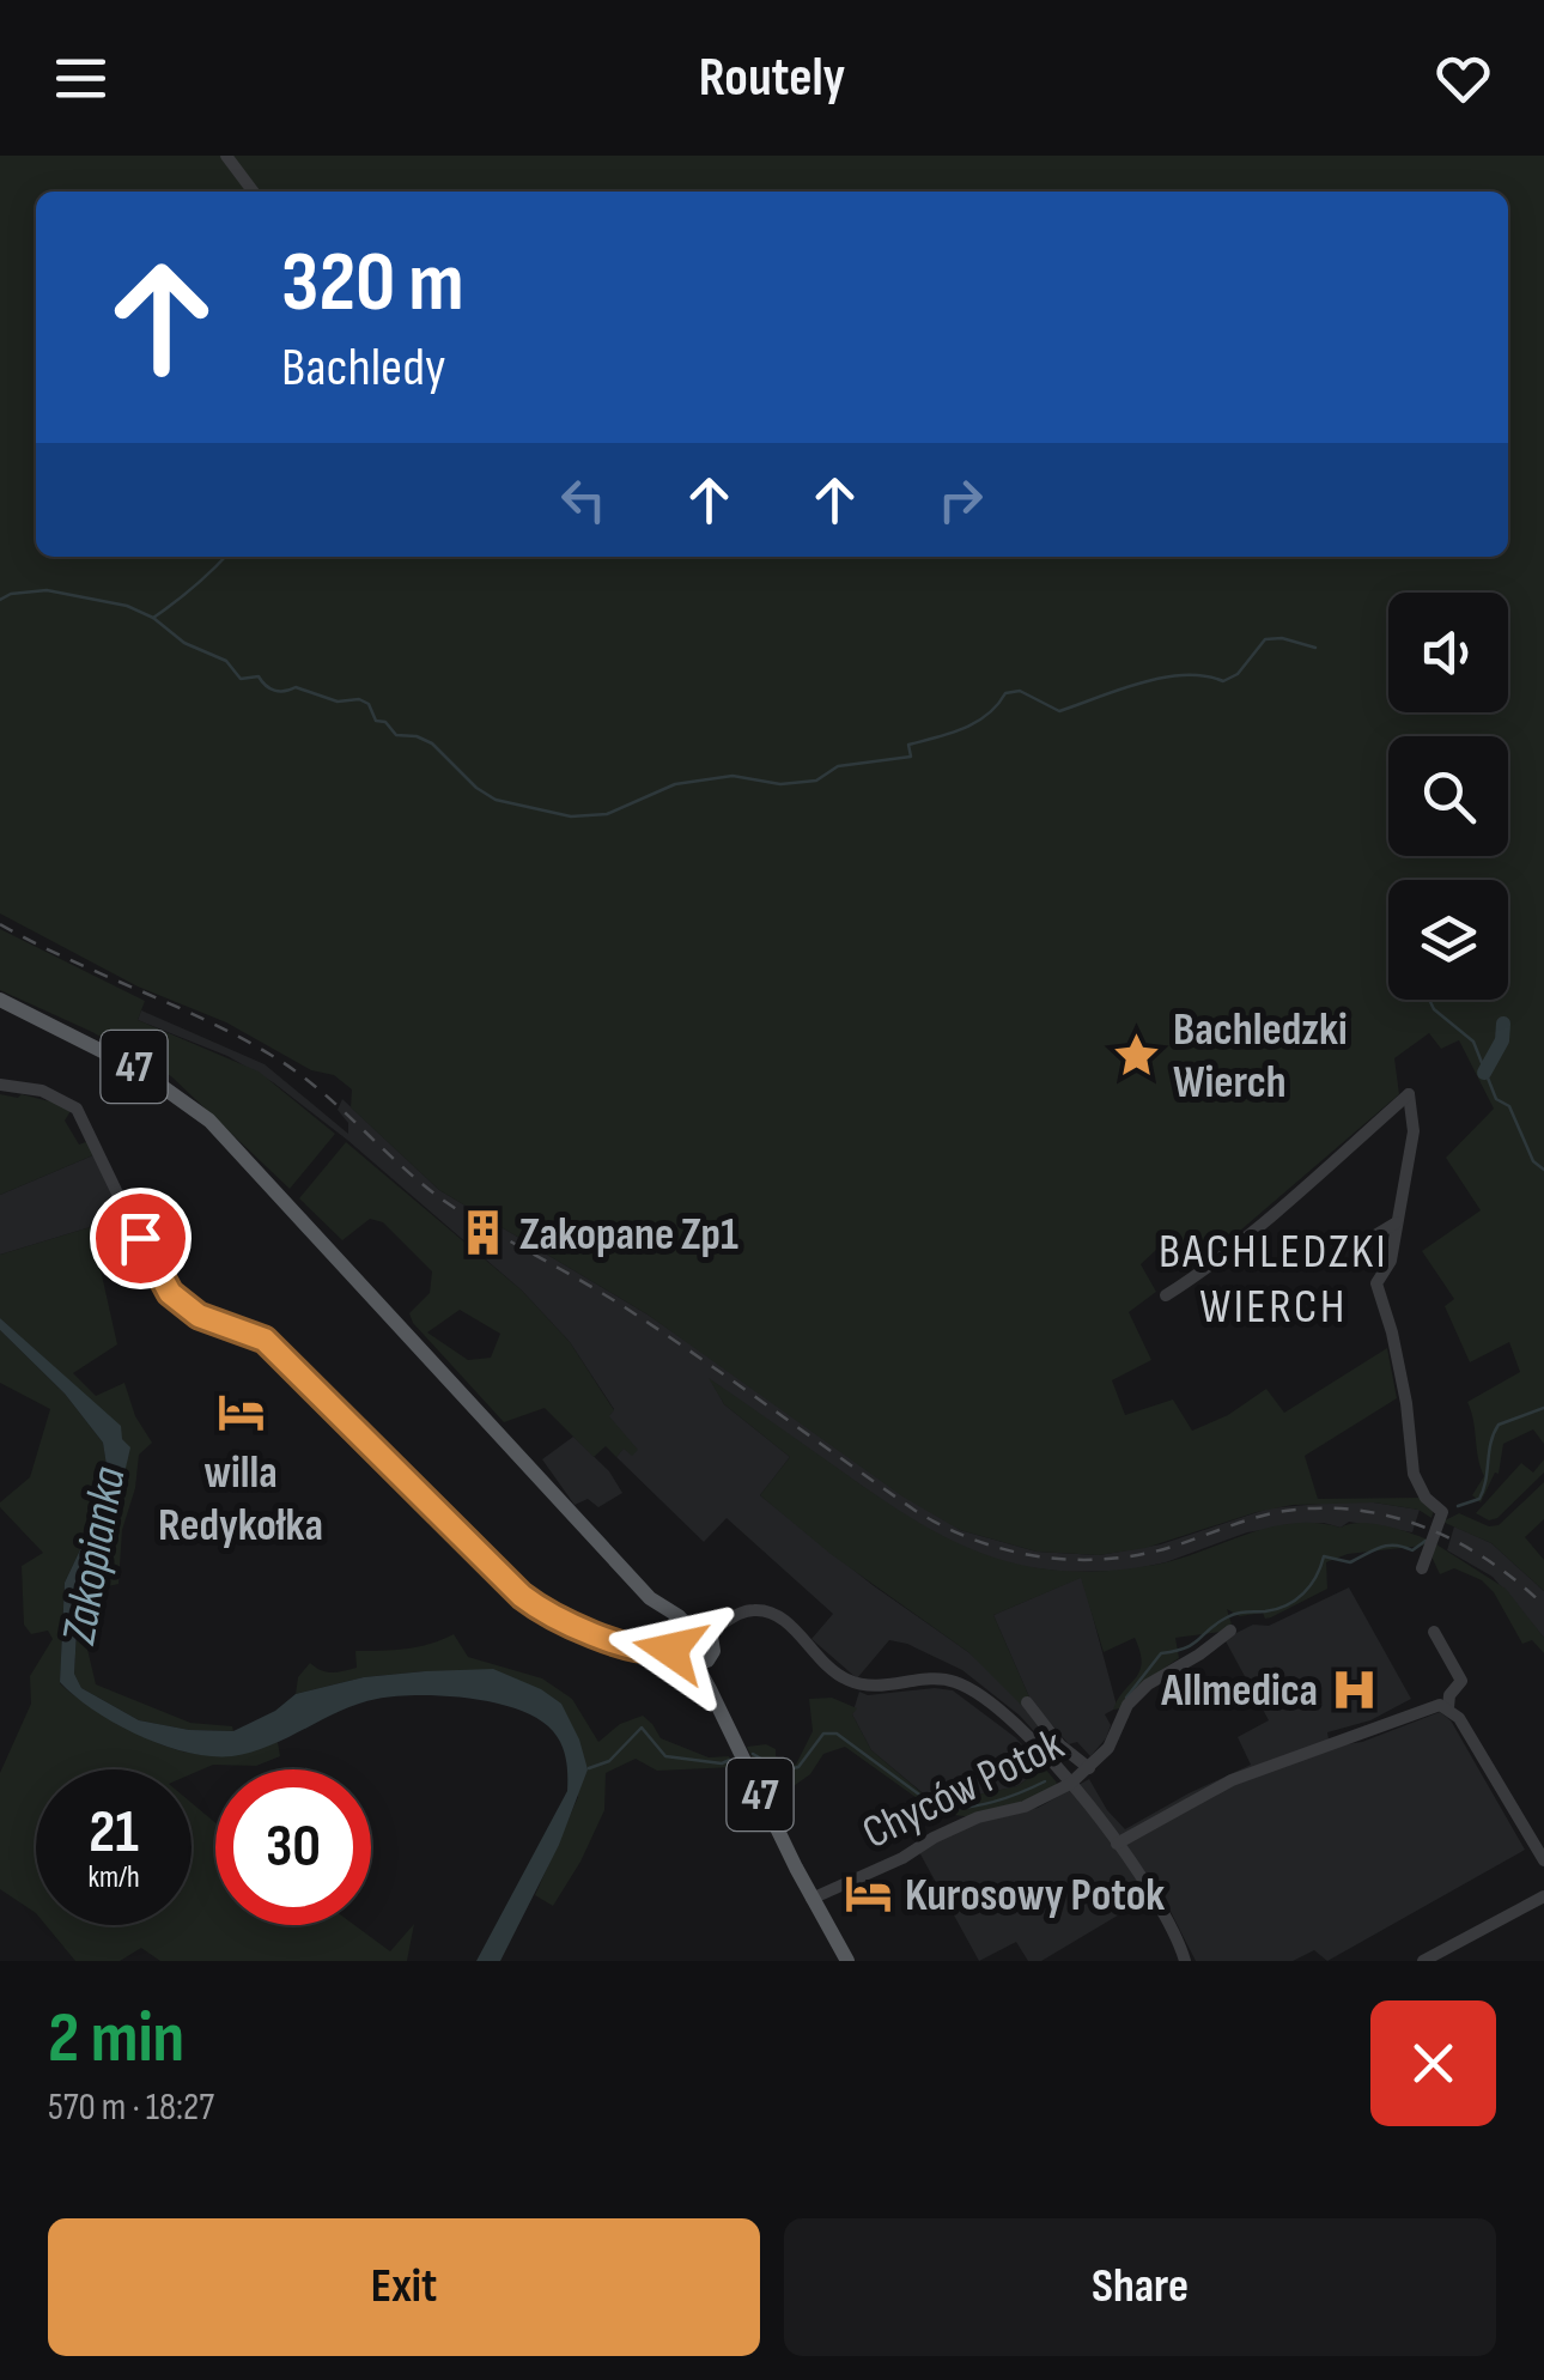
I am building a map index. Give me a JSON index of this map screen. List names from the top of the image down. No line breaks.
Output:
{"streets":{"main road":["47"],"street":["Chyców Potok"]},"crossings":[["47","Chyców Potok"]],"districts":["BACHLEDZKI WIERCH"],"water":["Zakopianka"],"places":{"place":["Bachledzki Wierch"],"building":["Zakopane Zp1"],"hotel":["willa Redykołka","Kurosowy Potok"],"hospital":["Allmedica"]},"page":{"header":"Routely","turn":["320 m","Bachledy"],"speed":"21 km/h","limit":"30","heading":["2 min","570 m · 18:27"],"buttons":["Exit","Share"]}}
